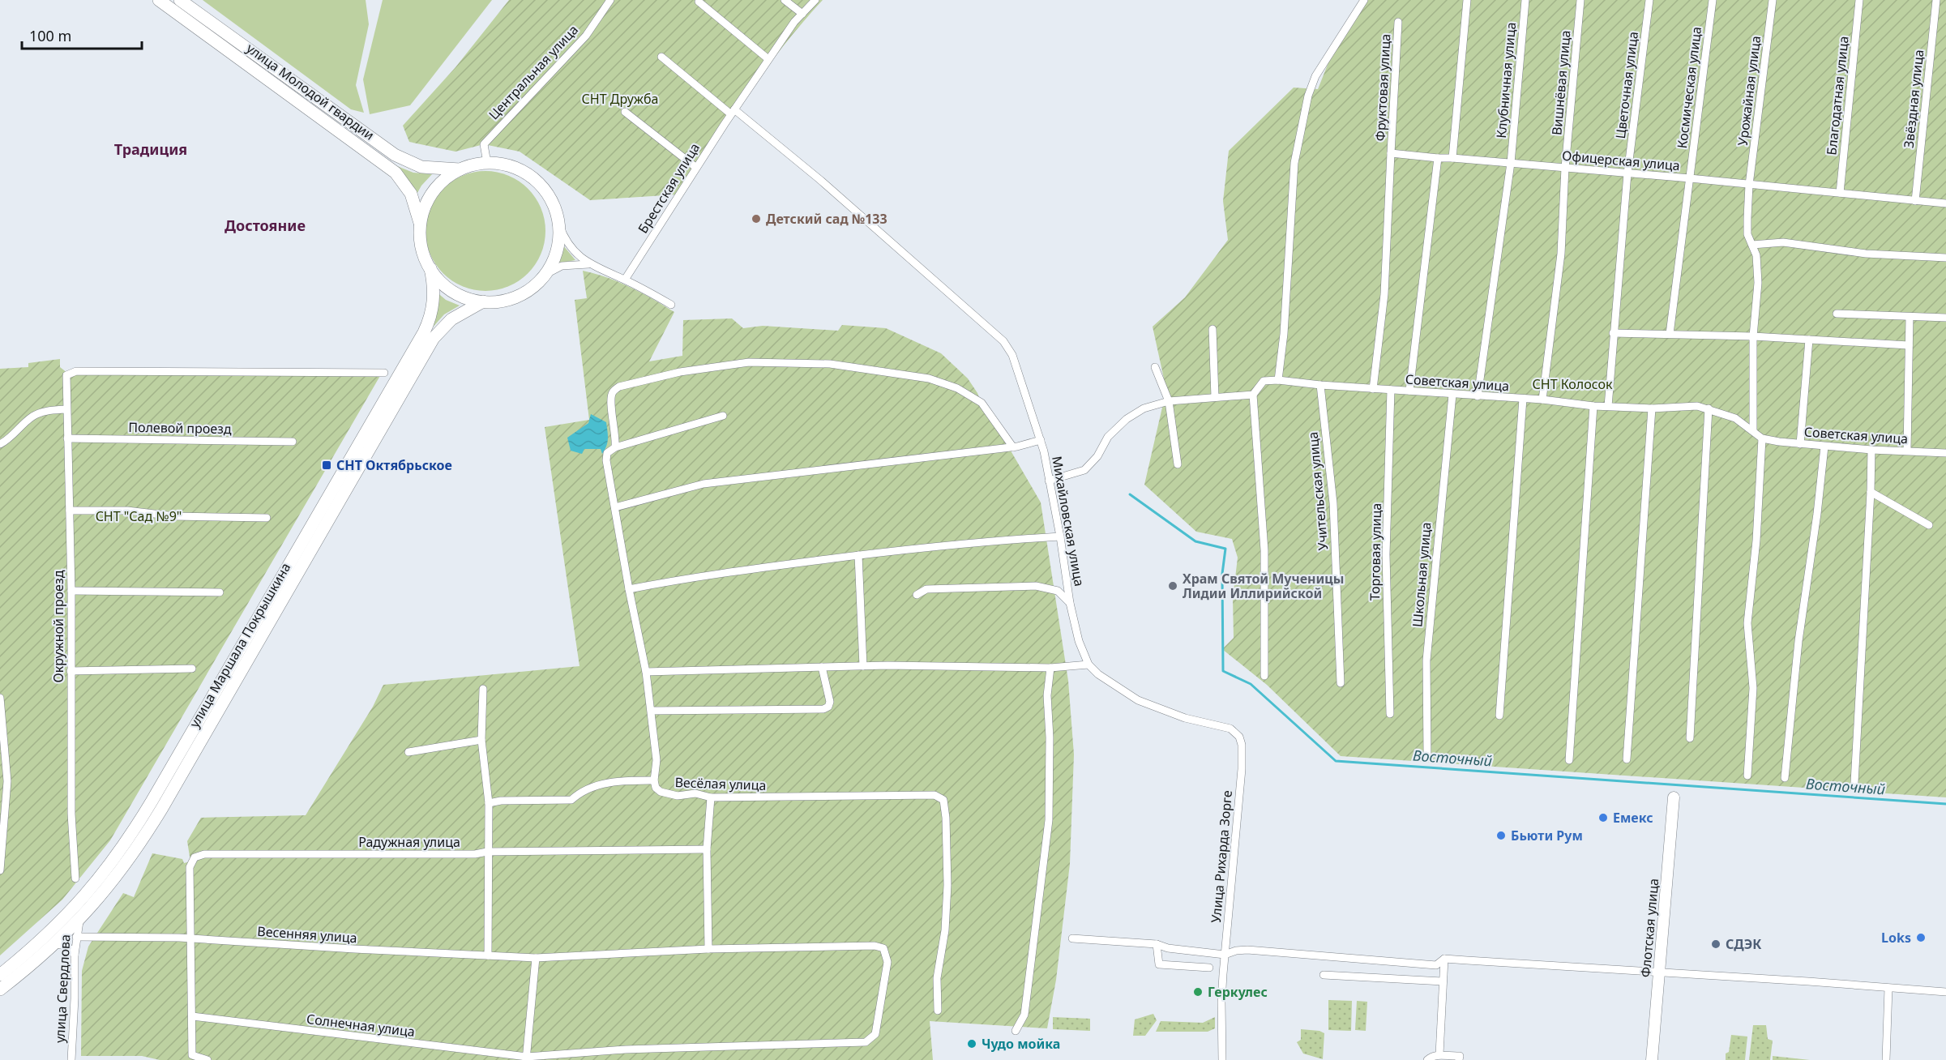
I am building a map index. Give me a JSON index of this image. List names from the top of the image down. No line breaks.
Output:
{"streets":{"main road":["улица Молодой гвардии","улица Маршала Покрышкина"],"street":["Центральная улица","Клубничная улица","Вишнёвая улица","Цветочная улица","Фруктовая улица","Космическая улица","Урожайная улица","Благодатная улица","Звёздная улица","Офицерская улица","Брестская улица","Советская улица","Полевой проезд","Учительская улица","Михайловская улица","Торговая улица","Школьная улица","Окружной проезд","Весёлая улица","Радужная улица","Улица Рихарда Зорге","Флотская улица","Весенняя улица","улица Свердлова","Солнечная улица"]},"crossings":[["Центральная улица","улица Молодой гвардии"],["Центральная улица","улица Маршала Покрышкина"],["Клубничная улица","Офицерская улица"],["Клубничная улица","Советская улица"],["Вишнёвая улица","Офицерская улица"],["Вишнёвая улица","Советская улица"],["Цветочная улица","Офицерская улица"],["Цветочная улица","Советская улица"],["Фруктовая улица","Офицерская улица"],["Фруктовая улица","Советская улица"],["Космическая улица","Офицерская улица"],["Урожайная улица","Офицерская улица"],["Урожайная улица","Советская улица"],["улица Молодой гвардии","улица Маршала Покрышкина"],["Благодатная улица","Офицерская улица"],["Звёздная улица","Офицерская улица"],["Брестская улица","Михайловская улица"],["Советская улица","Учительская улица"],["Советская улица","Торговая улица"],["Советская улица","Школьная улица"],["Полевой проезд","Окружной проезд"],["Михайловская улица","Улица Рихарда Зорге"],["улица Маршала Покрышкина","улица Свердлова"],["Радужная улица","Весенняя улица"],["Радужная улица","Солнечная улица"],["Весенняя улица","улица Свердлова"],["Весенняя улица","Солнечная улица"]],"districts":["Традиция","Достояние"],"water":["Восточный"],"parks":["СНТ Дружба","СНТ Колосок","СНТ \"Сад №9\""],"places":{"other":["Детский сад №133","Храм Святой Мученицы Лидии Иллирийской","Емекс","Бьюти Рум","Loks","СДЭК","Геркулес","Чудо мойка"],"transit":["СНТ Октябрьское"]},"scale_bar":"100 m"}
